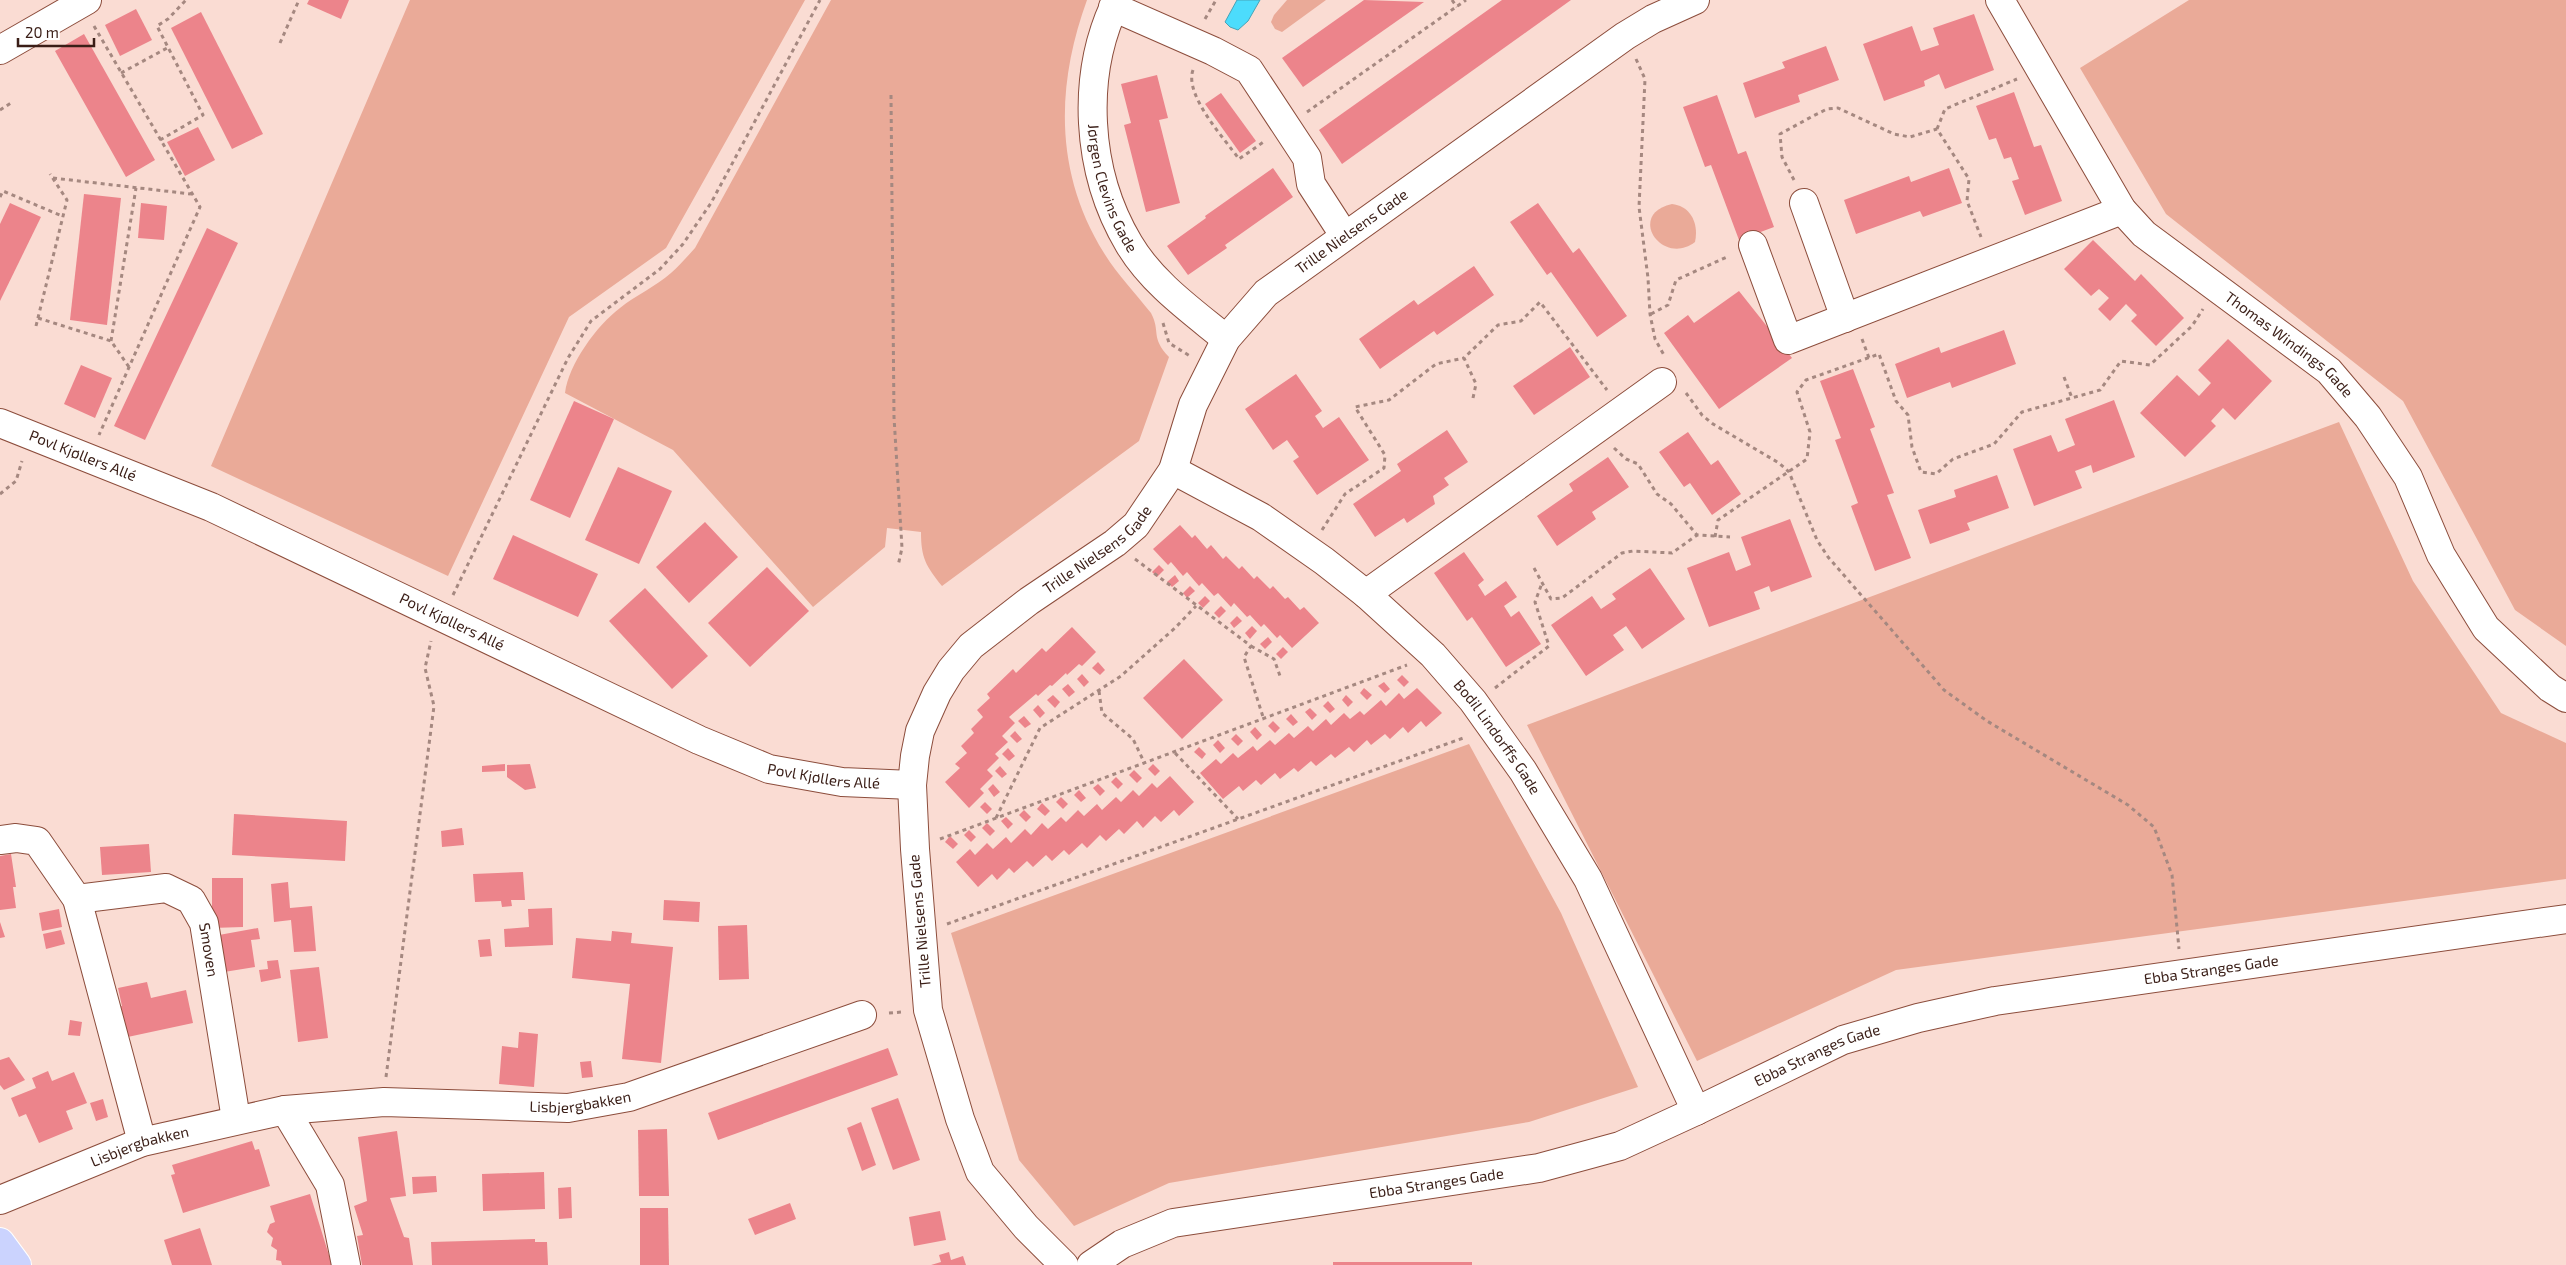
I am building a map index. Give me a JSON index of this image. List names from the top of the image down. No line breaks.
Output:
{"streets":{"street":["Jørgen Clevins Gade","Trille Nielsens Gade","Thomas Windings Gade","Povl Kjøllers Allé","Bodil Lindorffs Gade","Smoven","Ebba Stranges Gade","Lisbjergbakken"]},"crossings":[["Jørgen Clevins Gade","Trille Nielsens Gade"],["Trille Nielsens Gade","Povl Kjøllers Allé"],["Trille Nielsens Gade","Bodil Lindorffs Gade"],["Bodil Lindorffs Gade","Ebba Stranges Gade"],["Smoven","Lisbjergbakken"]],"scale_bar":"20 m"}
